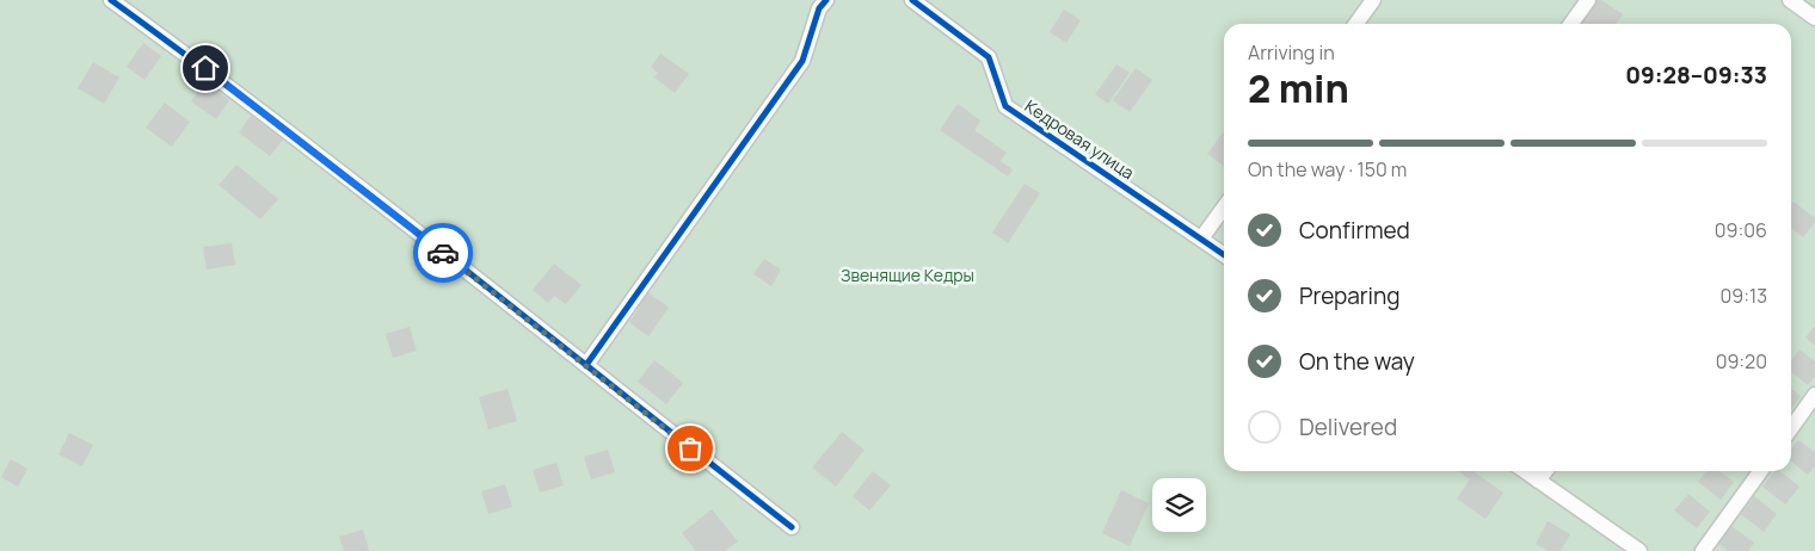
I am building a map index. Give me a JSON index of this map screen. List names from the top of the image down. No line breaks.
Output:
{"streets":{"street":["Кедровая улица"]},"parks":["Звенящие Кедры"],"page":{"heading":["2 min","Arriving in","09:28–09:33"],"bar":"On the way · 150 m","list":[["Confirmed","09:06"],["Preparing","09:13"],["On the way","09:20"],"Delivered"]}}
